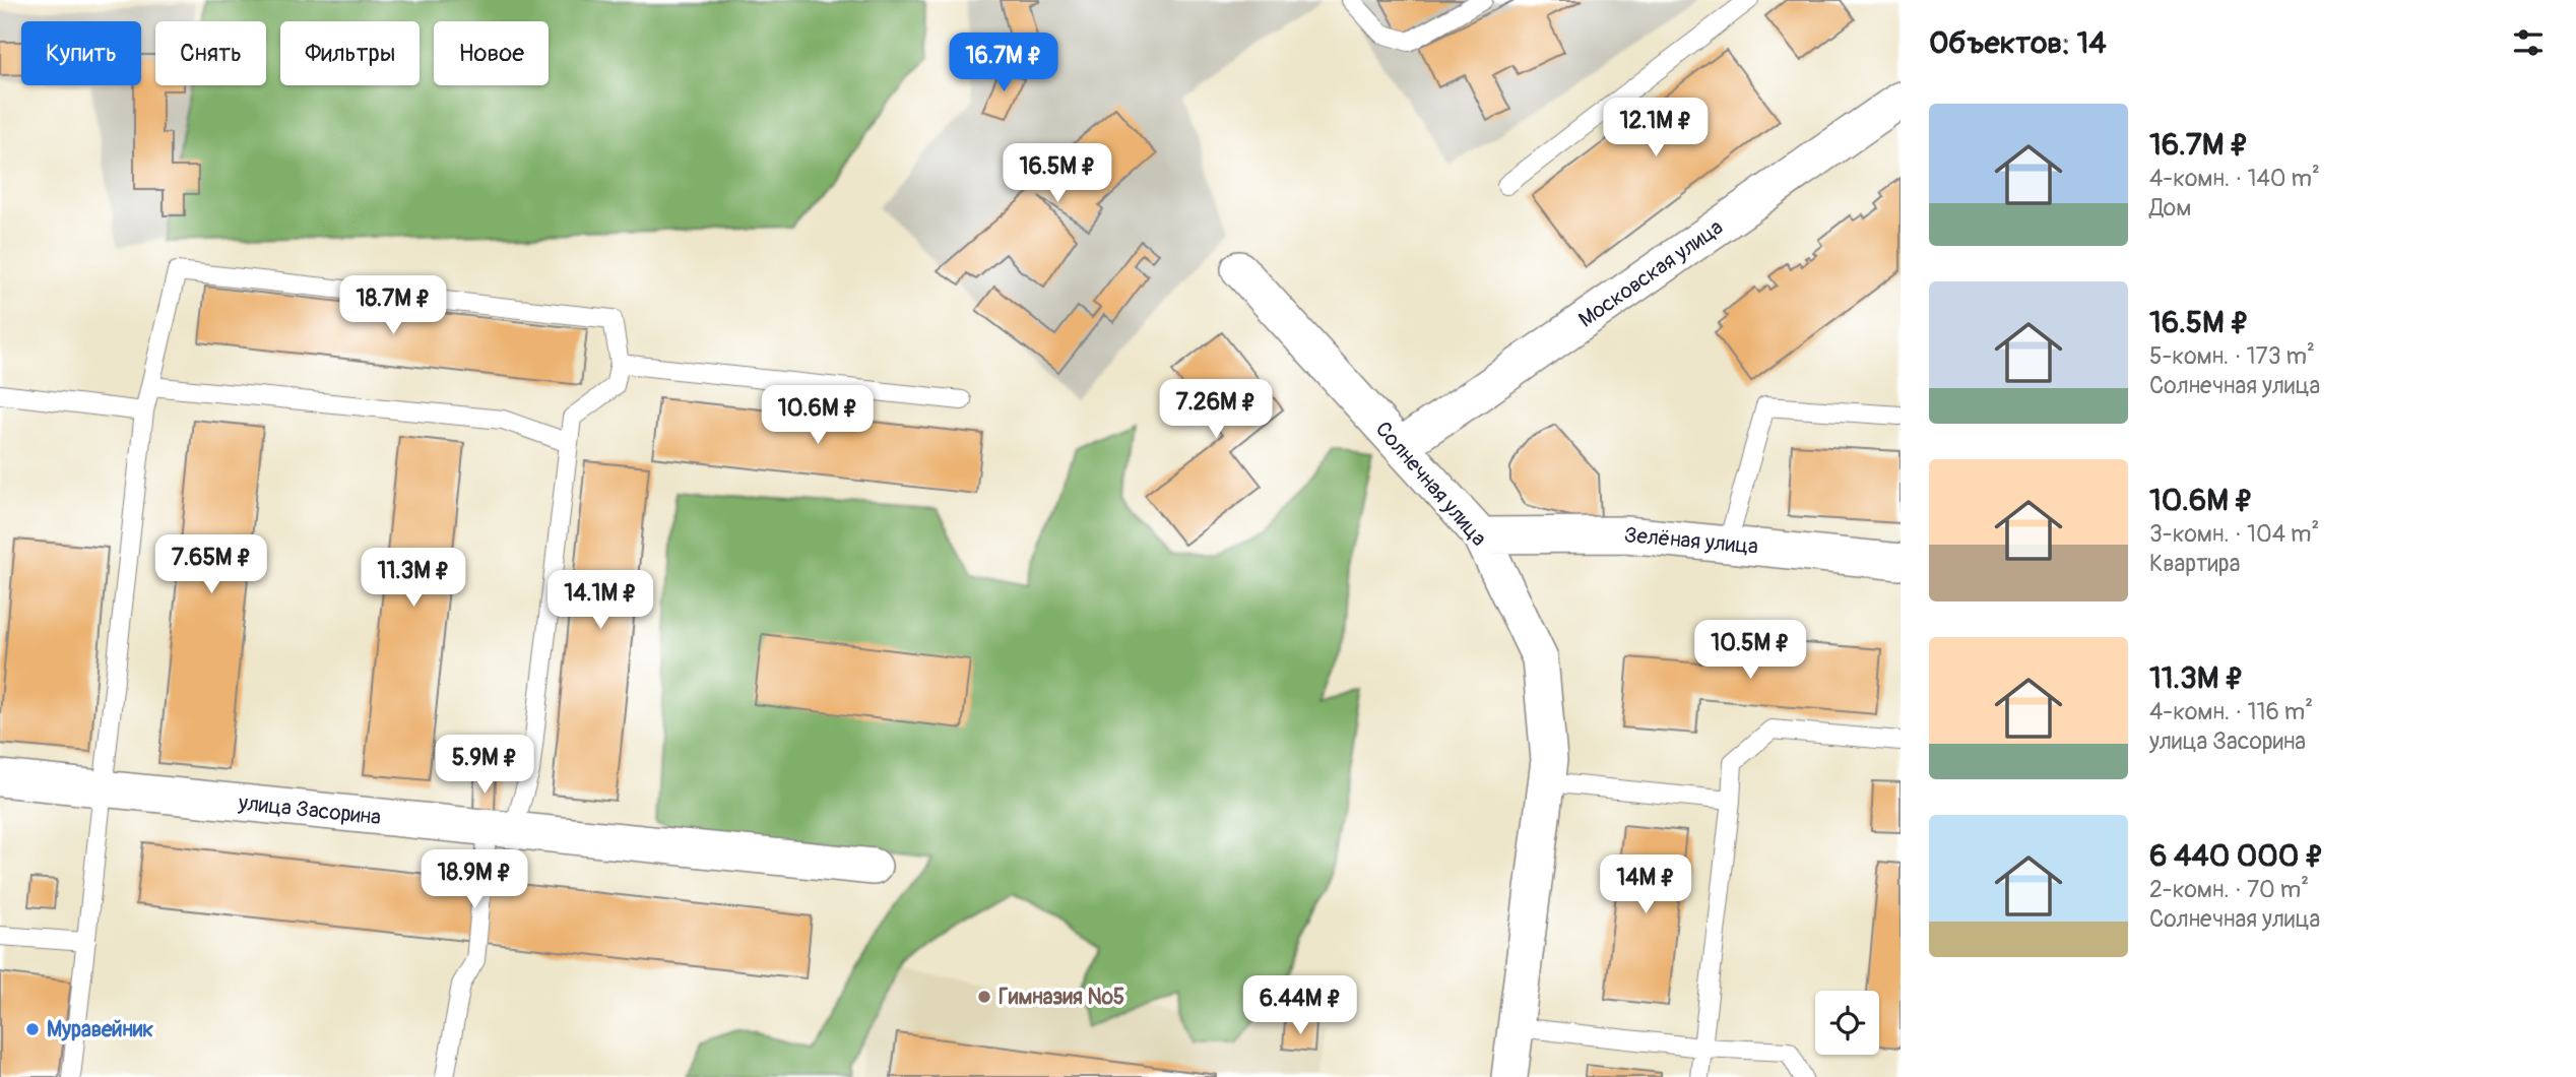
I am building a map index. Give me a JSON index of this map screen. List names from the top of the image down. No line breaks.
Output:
{"streets":{"street":["Московская улица","Солнечная улица","Зелёная улица","улица Засорина"]},"crossings":[["Московская улица","Солнечная улица"],["Солнечная улица","Зелёная улица"]],"places":["Гимназия №5","Муравейник"],"page":{"heading":"Объектов: 14","chip":["Купить","Снять","Фильтры","Новое"],"price":["16.7M ₽","12.1M ₽","16.5M ₽","18.7M ₽","7.26M ₽","10.6M ₽","7.65M ₽","11.3M ₽","14.1M ₽","10.5M ₽","5.9M ₽","18.9M ₽","14M ₽","6.44M ₽"],"list":[{"name":"16.7M ₽","note":"4-комн. · 140 m² · Дом"},{"name":"16.5M ₽","note":"5-комн. · 173 m² · Солнечная улица"},{"name":"10.6M ₽","note":"3-комн. · 104 m² · Квартира"},{"name":"11.3M ₽","note":"4-комн. · 116 m² · улица Засорина"},{"name":"6 440 000 ₽","note":"2-комн. · 70 m² · Солнечная улица"}]}}
